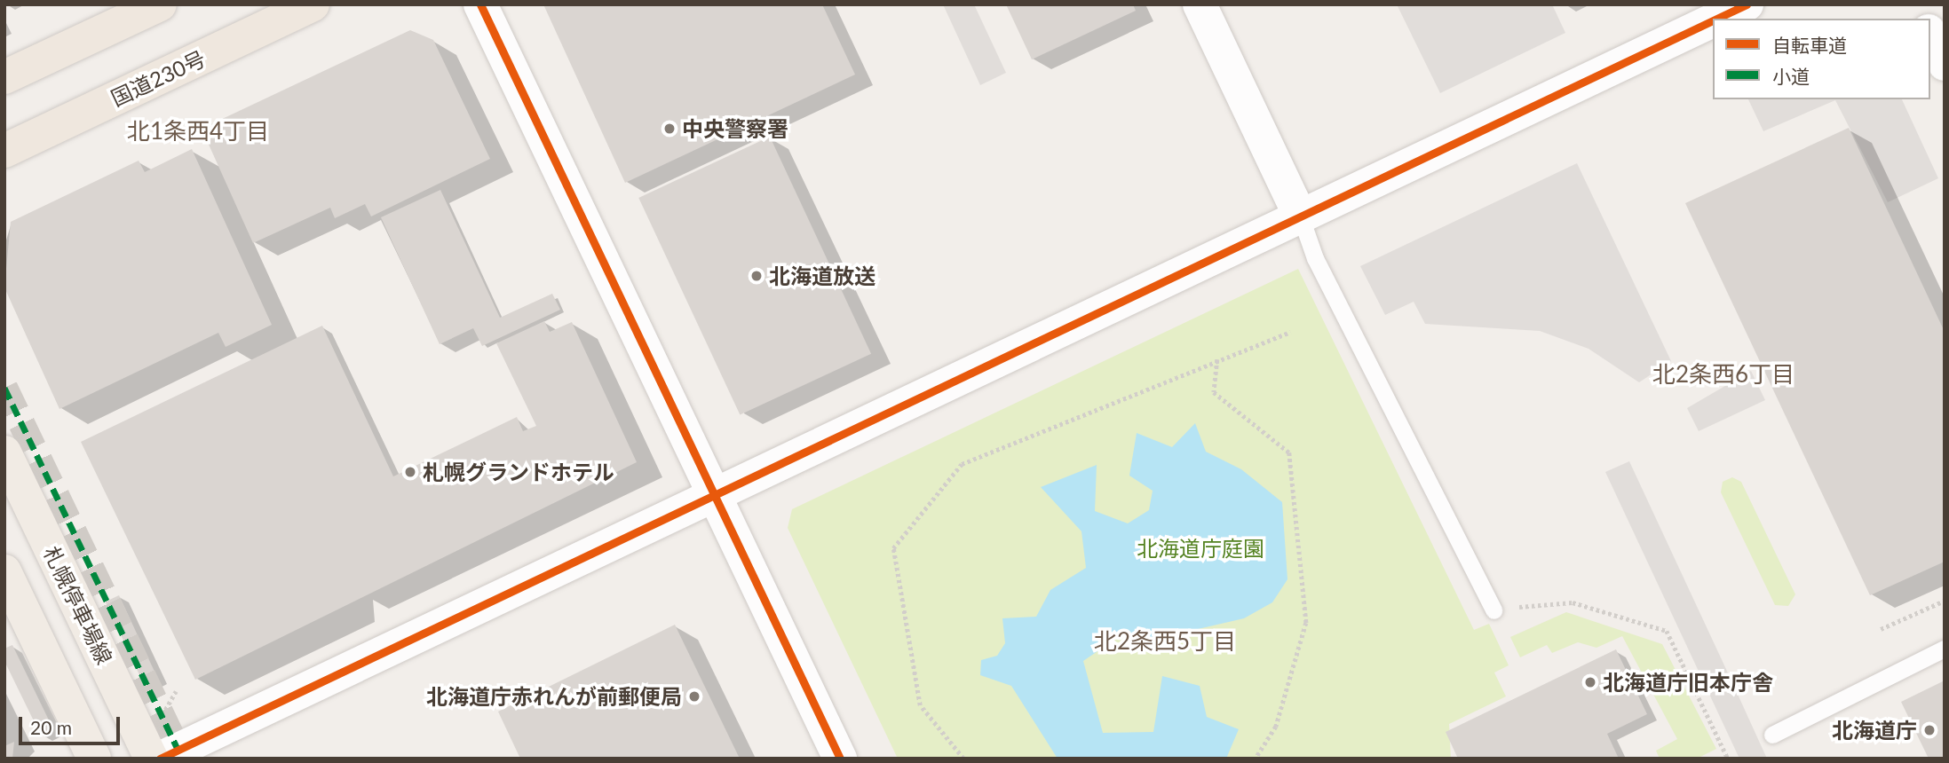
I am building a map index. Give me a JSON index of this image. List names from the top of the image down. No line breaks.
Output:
{"streets":{"highway":["国道230号"],"main road":["札幌停車場線"]},"districts":["北1条西4丁目","北2条西6丁目","北2条西5丁目"],"parks":["北海道庁庭園"],"places":["中央警察署","北海道放送","札幌グランドホテル","北海道庁旧本庁舎","北海道庁赤れんが前郵便局","北海道庁"],"legend":["自転車道","小道"],"scale_bar":"20 m"}
